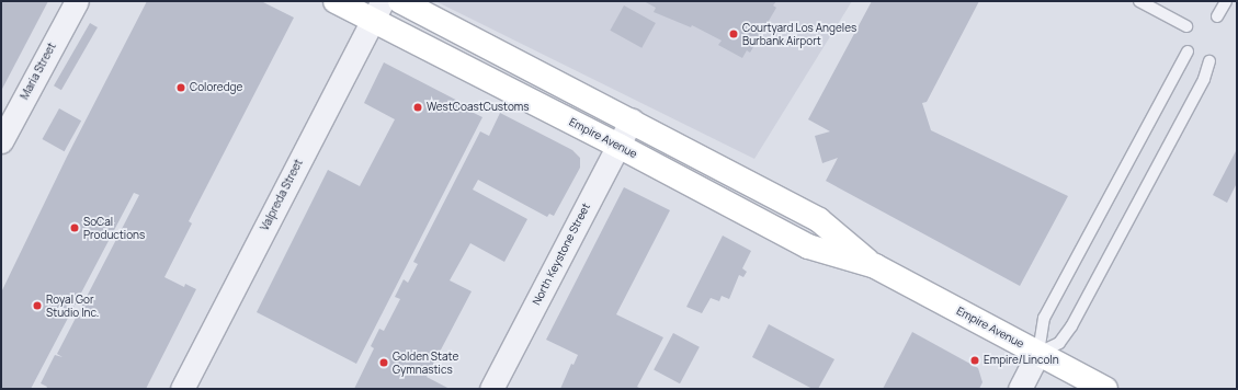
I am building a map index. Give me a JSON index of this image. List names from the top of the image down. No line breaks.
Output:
{"streets":{"main road":["Empire Avenue"],"street":["Maria Street","Valpreda Street","North Keystone Street"]},"crossings":[["Empire Avenue","Valpreda Street"],["Empire Avenue","North Keystone Street"]],"places":["Courtyard Los Angeles Burbank Airport","Coloredge","WestCoastCustoms","SoCal Productions","Royal Gor Studio Inc.","Empire/Lincoln","Golden State Gymnastics"]}
